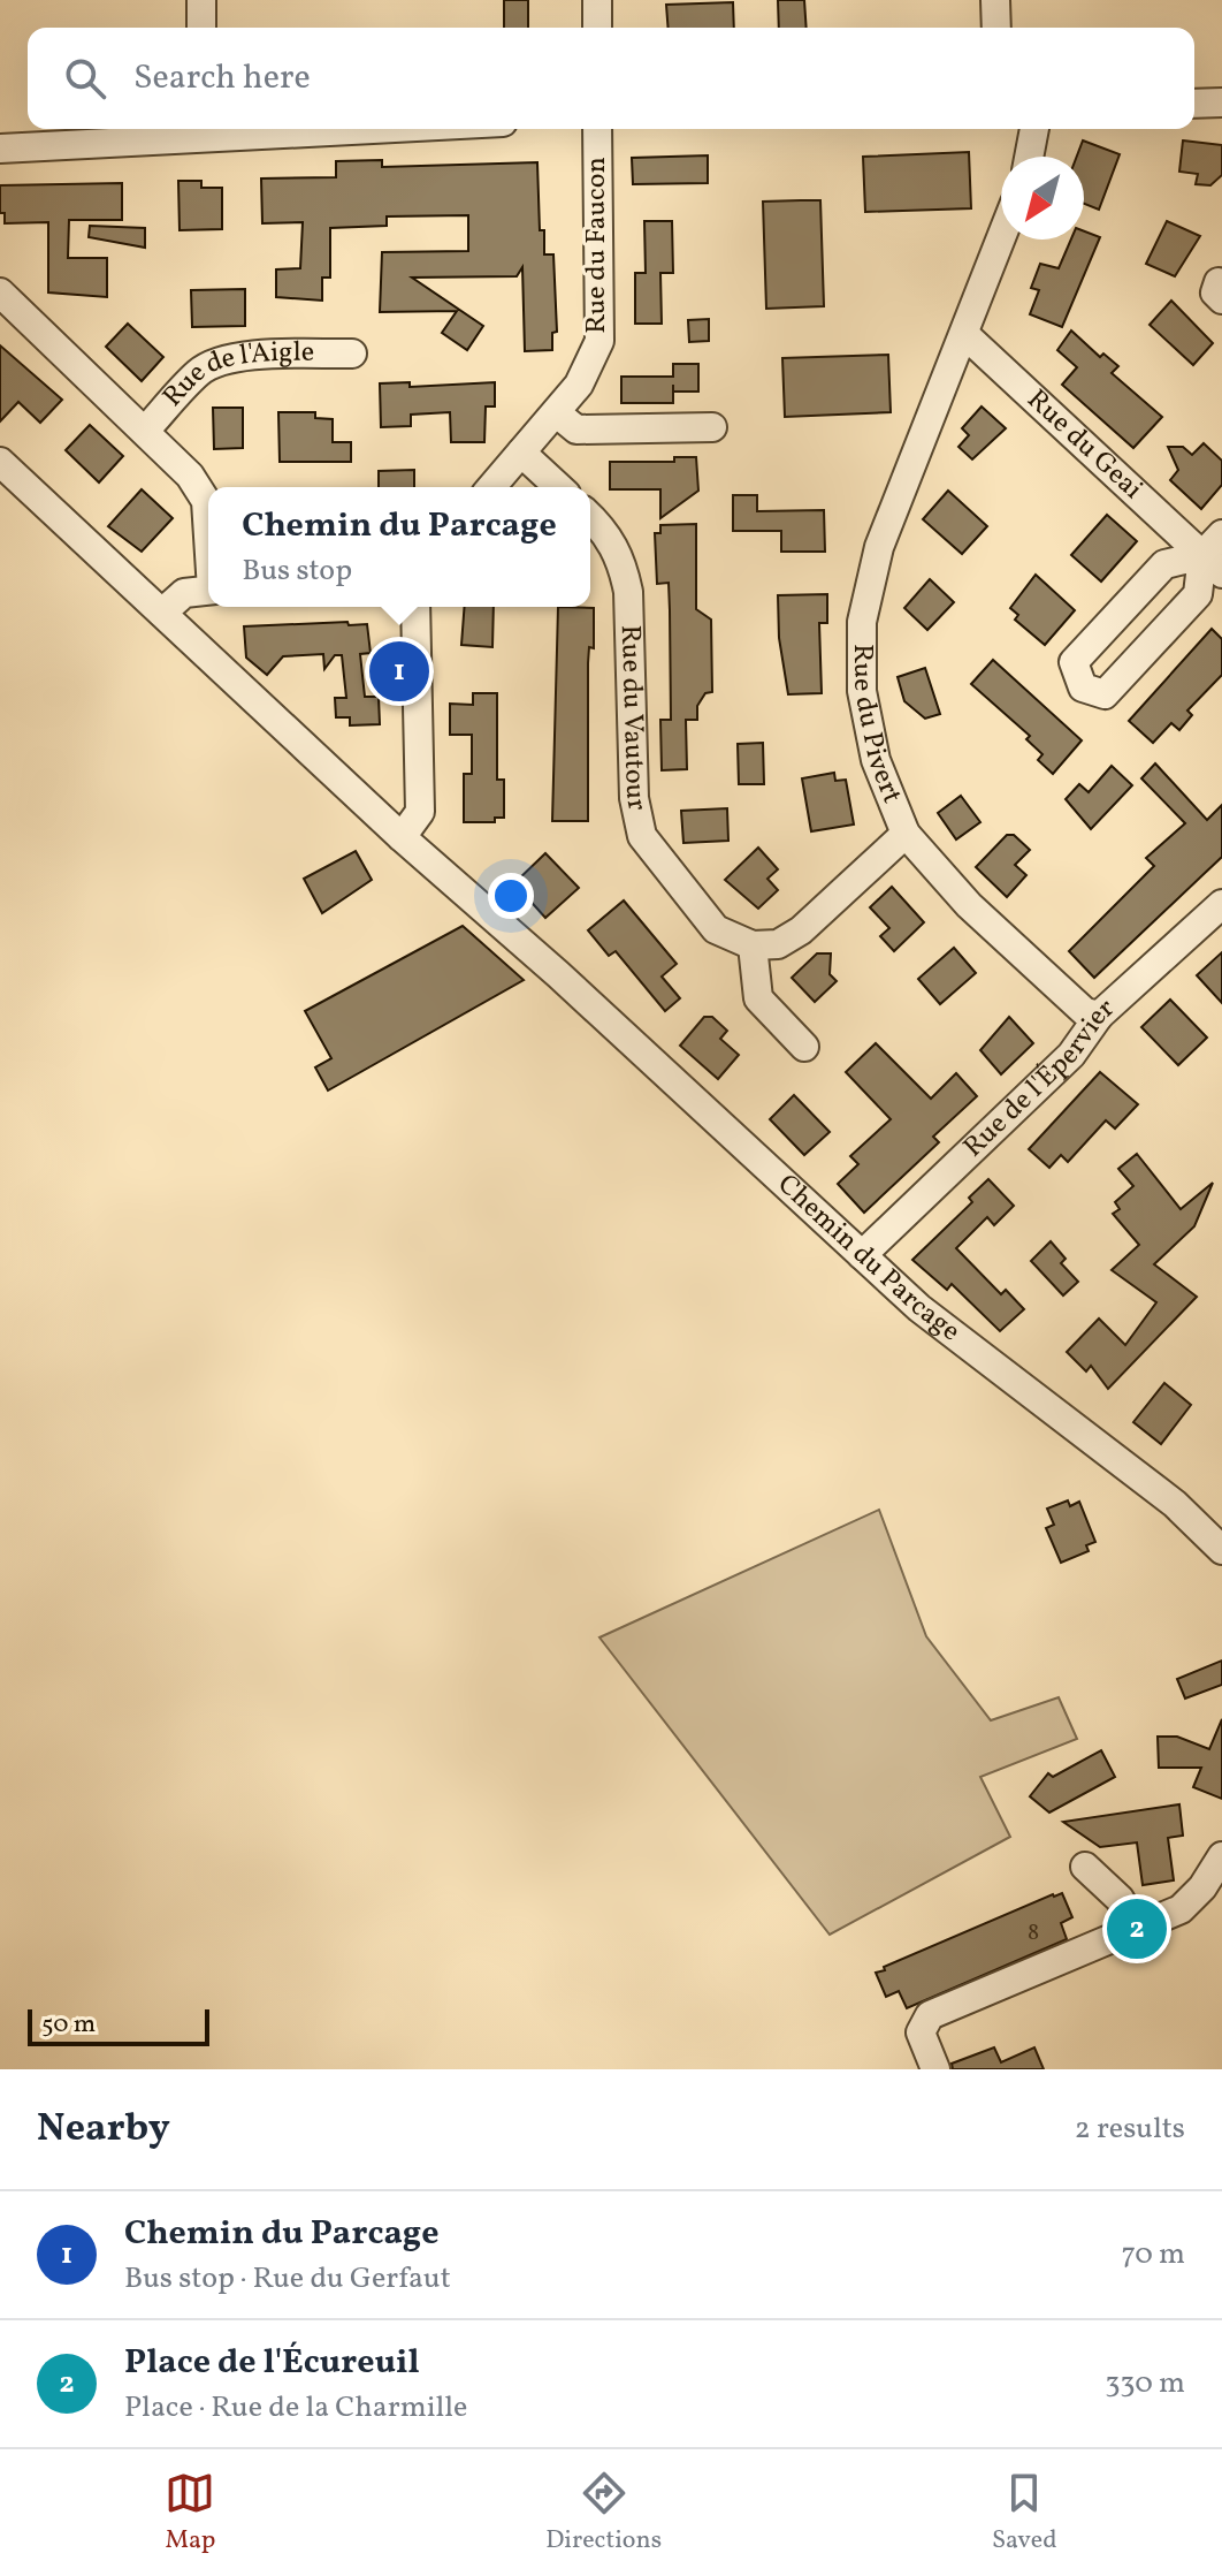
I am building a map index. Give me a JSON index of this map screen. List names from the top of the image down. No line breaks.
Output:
{"streets":{"street":["Rue du Faucon","Rue de l'Aigle","Rue du Geai","Rue du Vautour","Rue du Pivert","Rue de l'Épervier","Chemin du Parcage"]},"crossings":[["Rue du Geai","Rue du Pivert"],["Rue du Pivert","Rue de l'Épervier"],["Rue de l'Épervier","Chemin du Parcage"]],"house_numbers":["8"],"scale_bar":"50 m","north":"bottom left","page":{"search":"Search here","popup":["Chemin du Parcage","Bus stop"],"pins":["1","2"],"scale":"50 m","heading":["Nearby","2 results"],"list":[{"mark":"1","name":"Chemin du Parcage","note":"Bus stop · Rue du Gerfaut","value":"70 m"},{"mark":"2","name":"Place de l'Écureuil","note":"Place · Rue de la Charmille","value":"330 m"}],"nav":["Map","Directions","Saved"]}}
